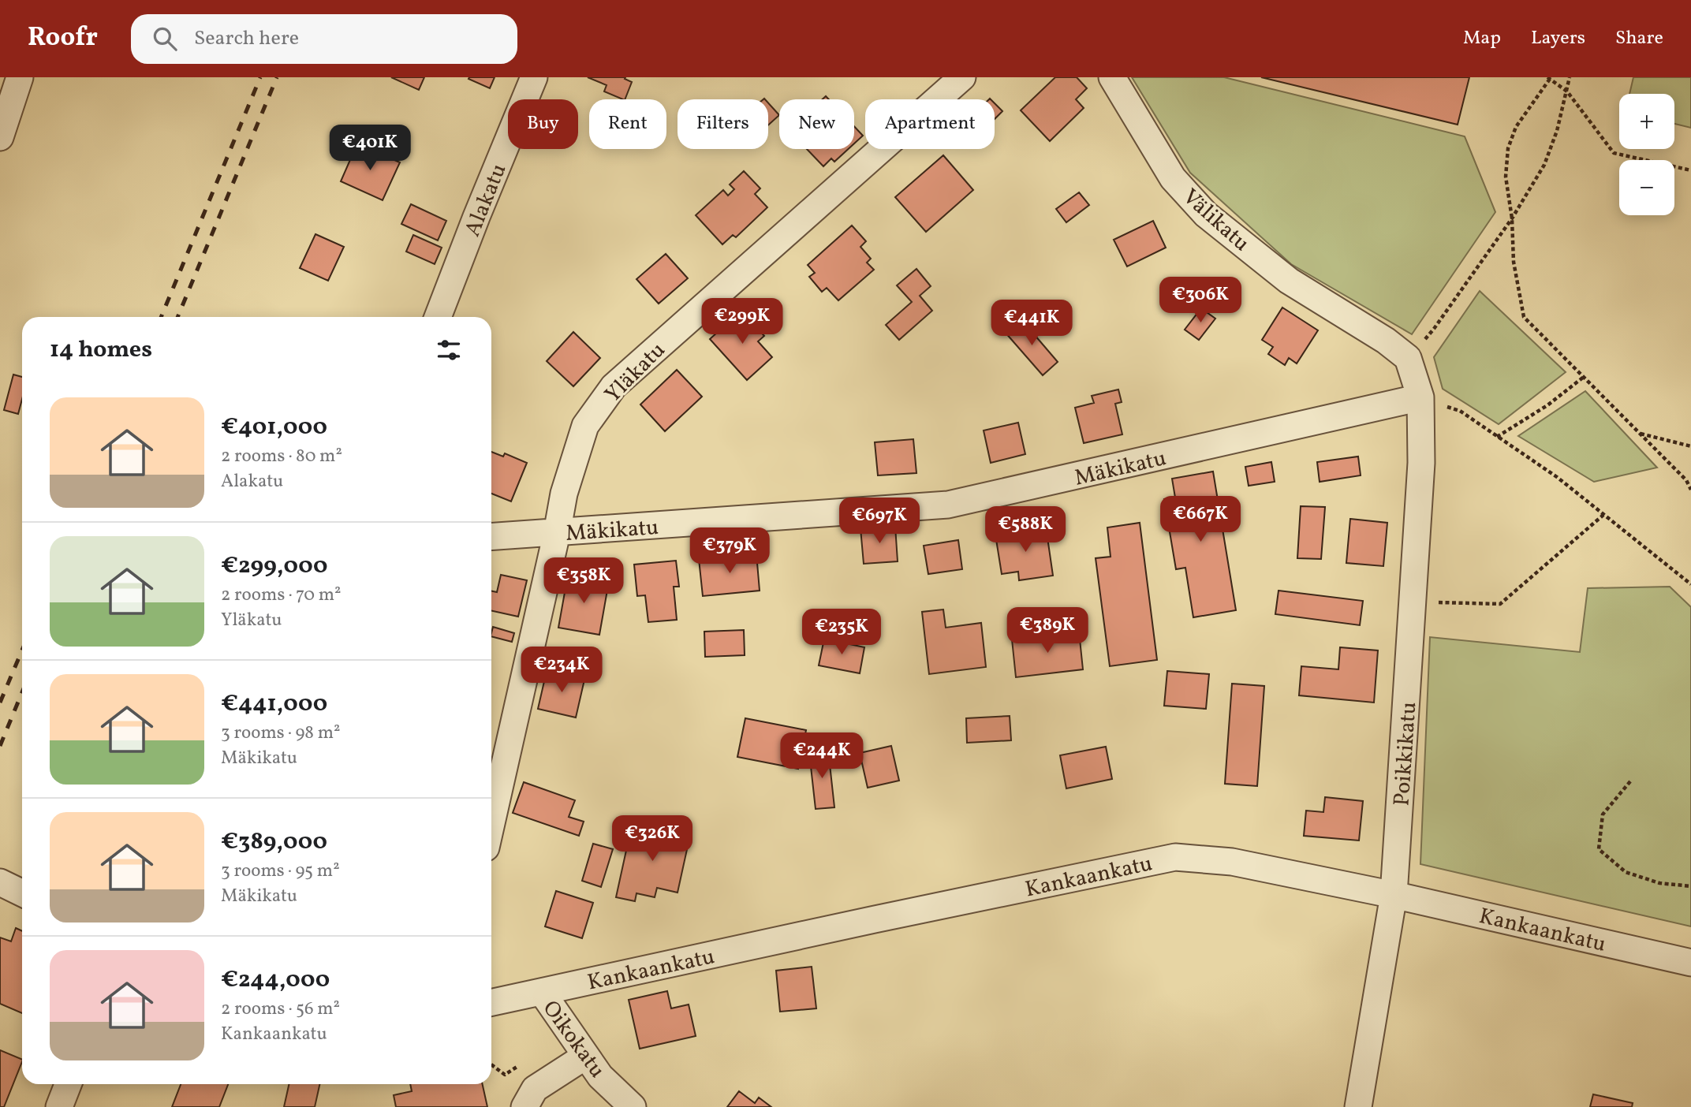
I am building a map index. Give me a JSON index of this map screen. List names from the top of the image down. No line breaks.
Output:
{"streets":{"street":["Alakatu","Välikatu","Yläkatu","Mäkikatu","Poikkikatu","Kankaankatu","Oikokatu"]},"crossings":[["Yläkatu","Mäkikatu"],["Mäkikatu","Poikkikatu"],["Poikkikatu","Kankaankatu"],["Kankaankatu","Oikokatu"]],"page":{"header":"Roofr","search":"Search here","nav":["Map","Layers","Share"],"map_buttons":["+","−"],"chip":["Buy","Rent","Filters","New","Apartment"],"price":["€401K","€306K","€299K","€441K","€667K","€697K","€588K","€379K","€358K","€389K","€235K","€234K","€244K","€326K"],"heading":"14 homes","list":[{"name":"€401,000","note":"2 rooms · 80 m² · Alakatu"},{"name":"€299,000","note":"2 rooms · 70 m² · Yläkatu"},{"name":"€441,000","note":"3 rooms · 98 m² · Mäkikatu"},{"name":"€389,000","note":"3 rooms · 95 m² · Mäkikatu"},{"name":"€244,000","note":"2 rooms · 56 m² · Kankaankatu"}]}}
